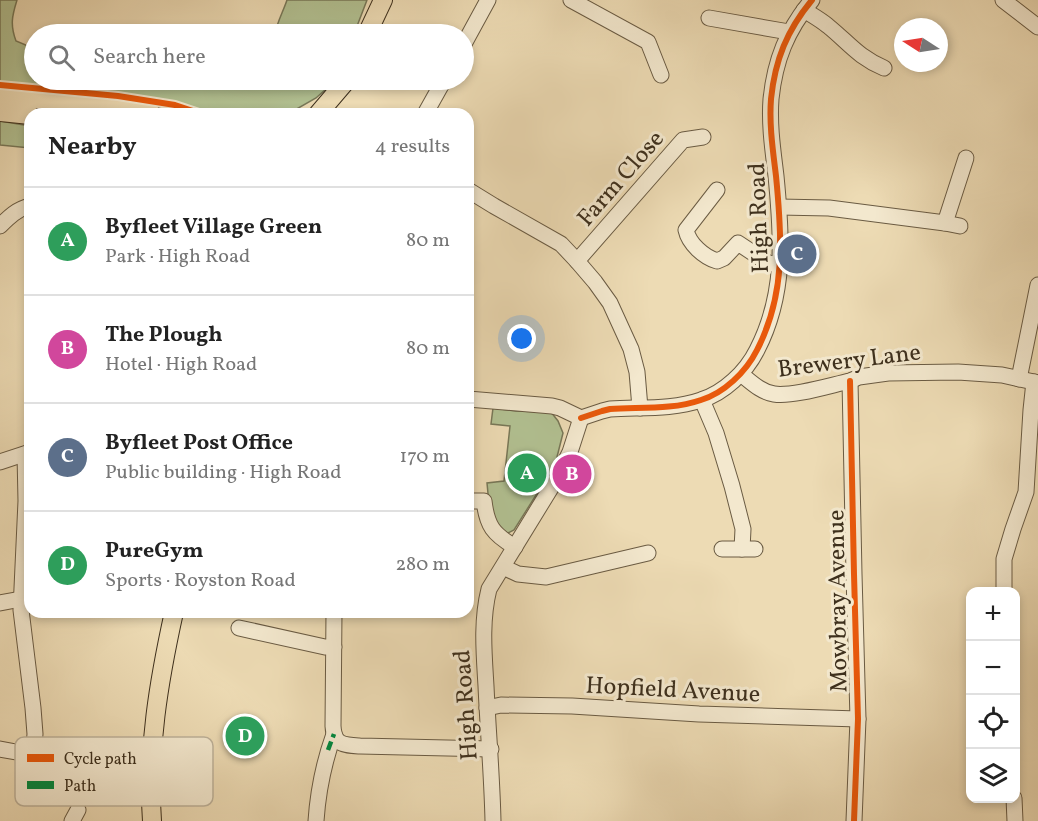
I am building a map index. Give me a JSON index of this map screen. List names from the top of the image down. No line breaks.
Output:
{"streets":{"street":["Farm Close","High Road","Brewery Lane","Mowbray Avenue","Hopfield Avenue"]},"crossings":[["High Road","Brewery Lane"],["High Road","Hopfield Avenue"],["Brewery Lane","Mowbray Avenue"],["Mowbray Avenue","Hopfield Avenue"]],"legend":["Cycle path","Path"],"north":"left","page":{"search":"Search here","heading":["Nearby","4 results"],"list":[{"mark":"A","name":"Byfleet Village Green","note":"Park · High Road","value":"80 m"},{"mark":"B","name":"The Plough","note":"Hotel · High Road","value":"80 m"},{"mark":"C","name":"Byfleet Post Office","note":"Public building · High Road","value":"170 m"},{"mark":"D","name":"PureGym","note":"Sports · Royston Road","value":"280 m"}],"pins":["C","A","B","D"],"map_buttons":["+","−"]}}
